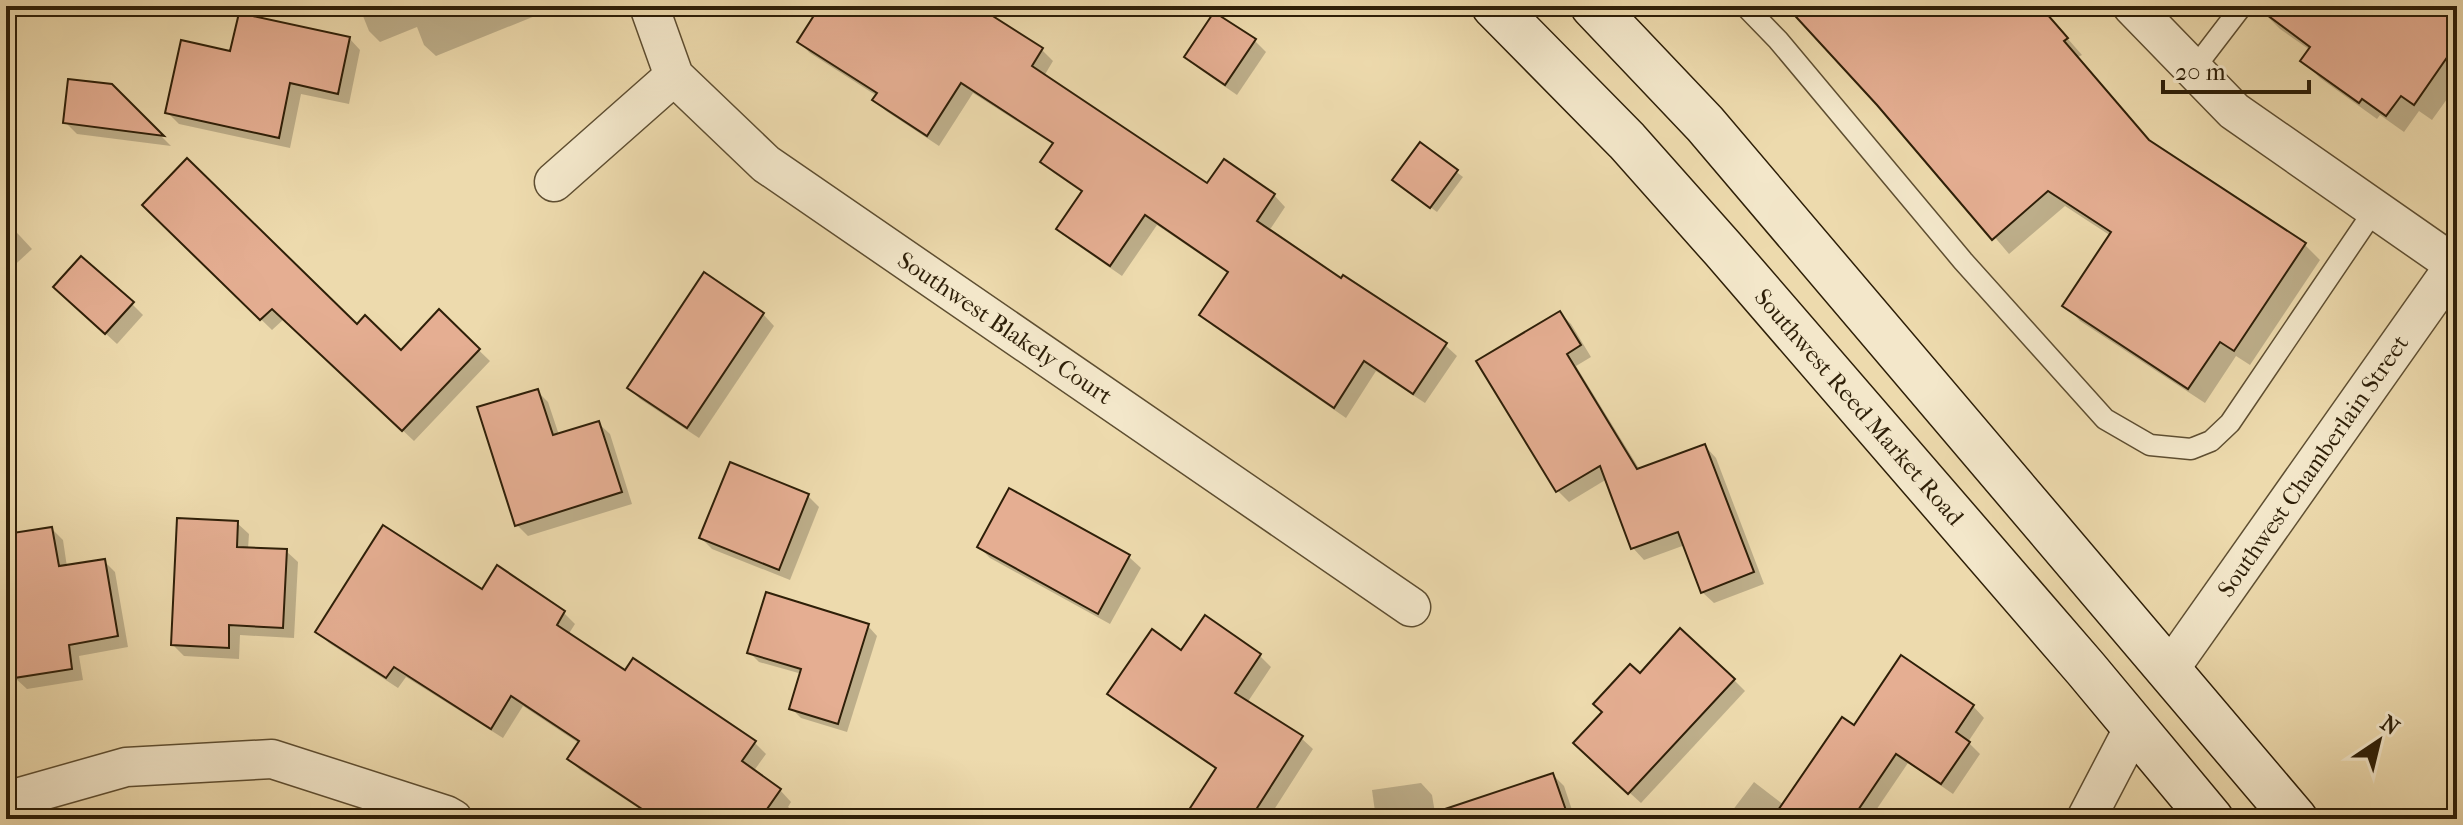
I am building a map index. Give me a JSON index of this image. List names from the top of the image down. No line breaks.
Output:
{"streets":{"main road":["Southwest Reed Market Road"],"street":["Southwest Blakely Court","Southwest Chamberlain Street"]},"scale_bar":"20 m","north":"top right"}
